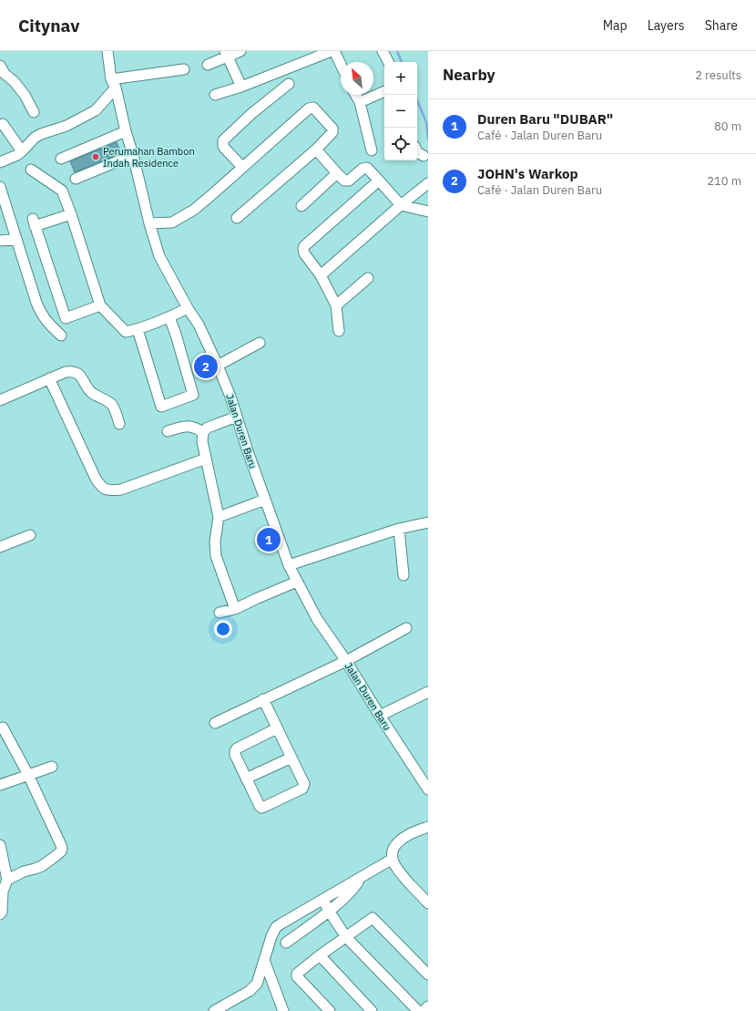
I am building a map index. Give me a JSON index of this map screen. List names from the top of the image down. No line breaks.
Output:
{"streets":{"street":["Jalan Duren Baru"]},"places":["Perumahan Bambon Indah Residence"],"north":"top left","page":{"header":"Citynav","nav":["Map","Layers","Share"],"heading":["Nearby","2 results"],"map_buttons":["+","−"],"list":[{"mark":"1","name":"Duren Baru \"DUBAR\"","note":"Café · Jalan Duren Baru","value":"80 m"},{"mark":"2","name":"JOHN's Warkop","note":"Café · Jalan Duren Baru","value":"210 m"}],"pins":["2","1"]}}
